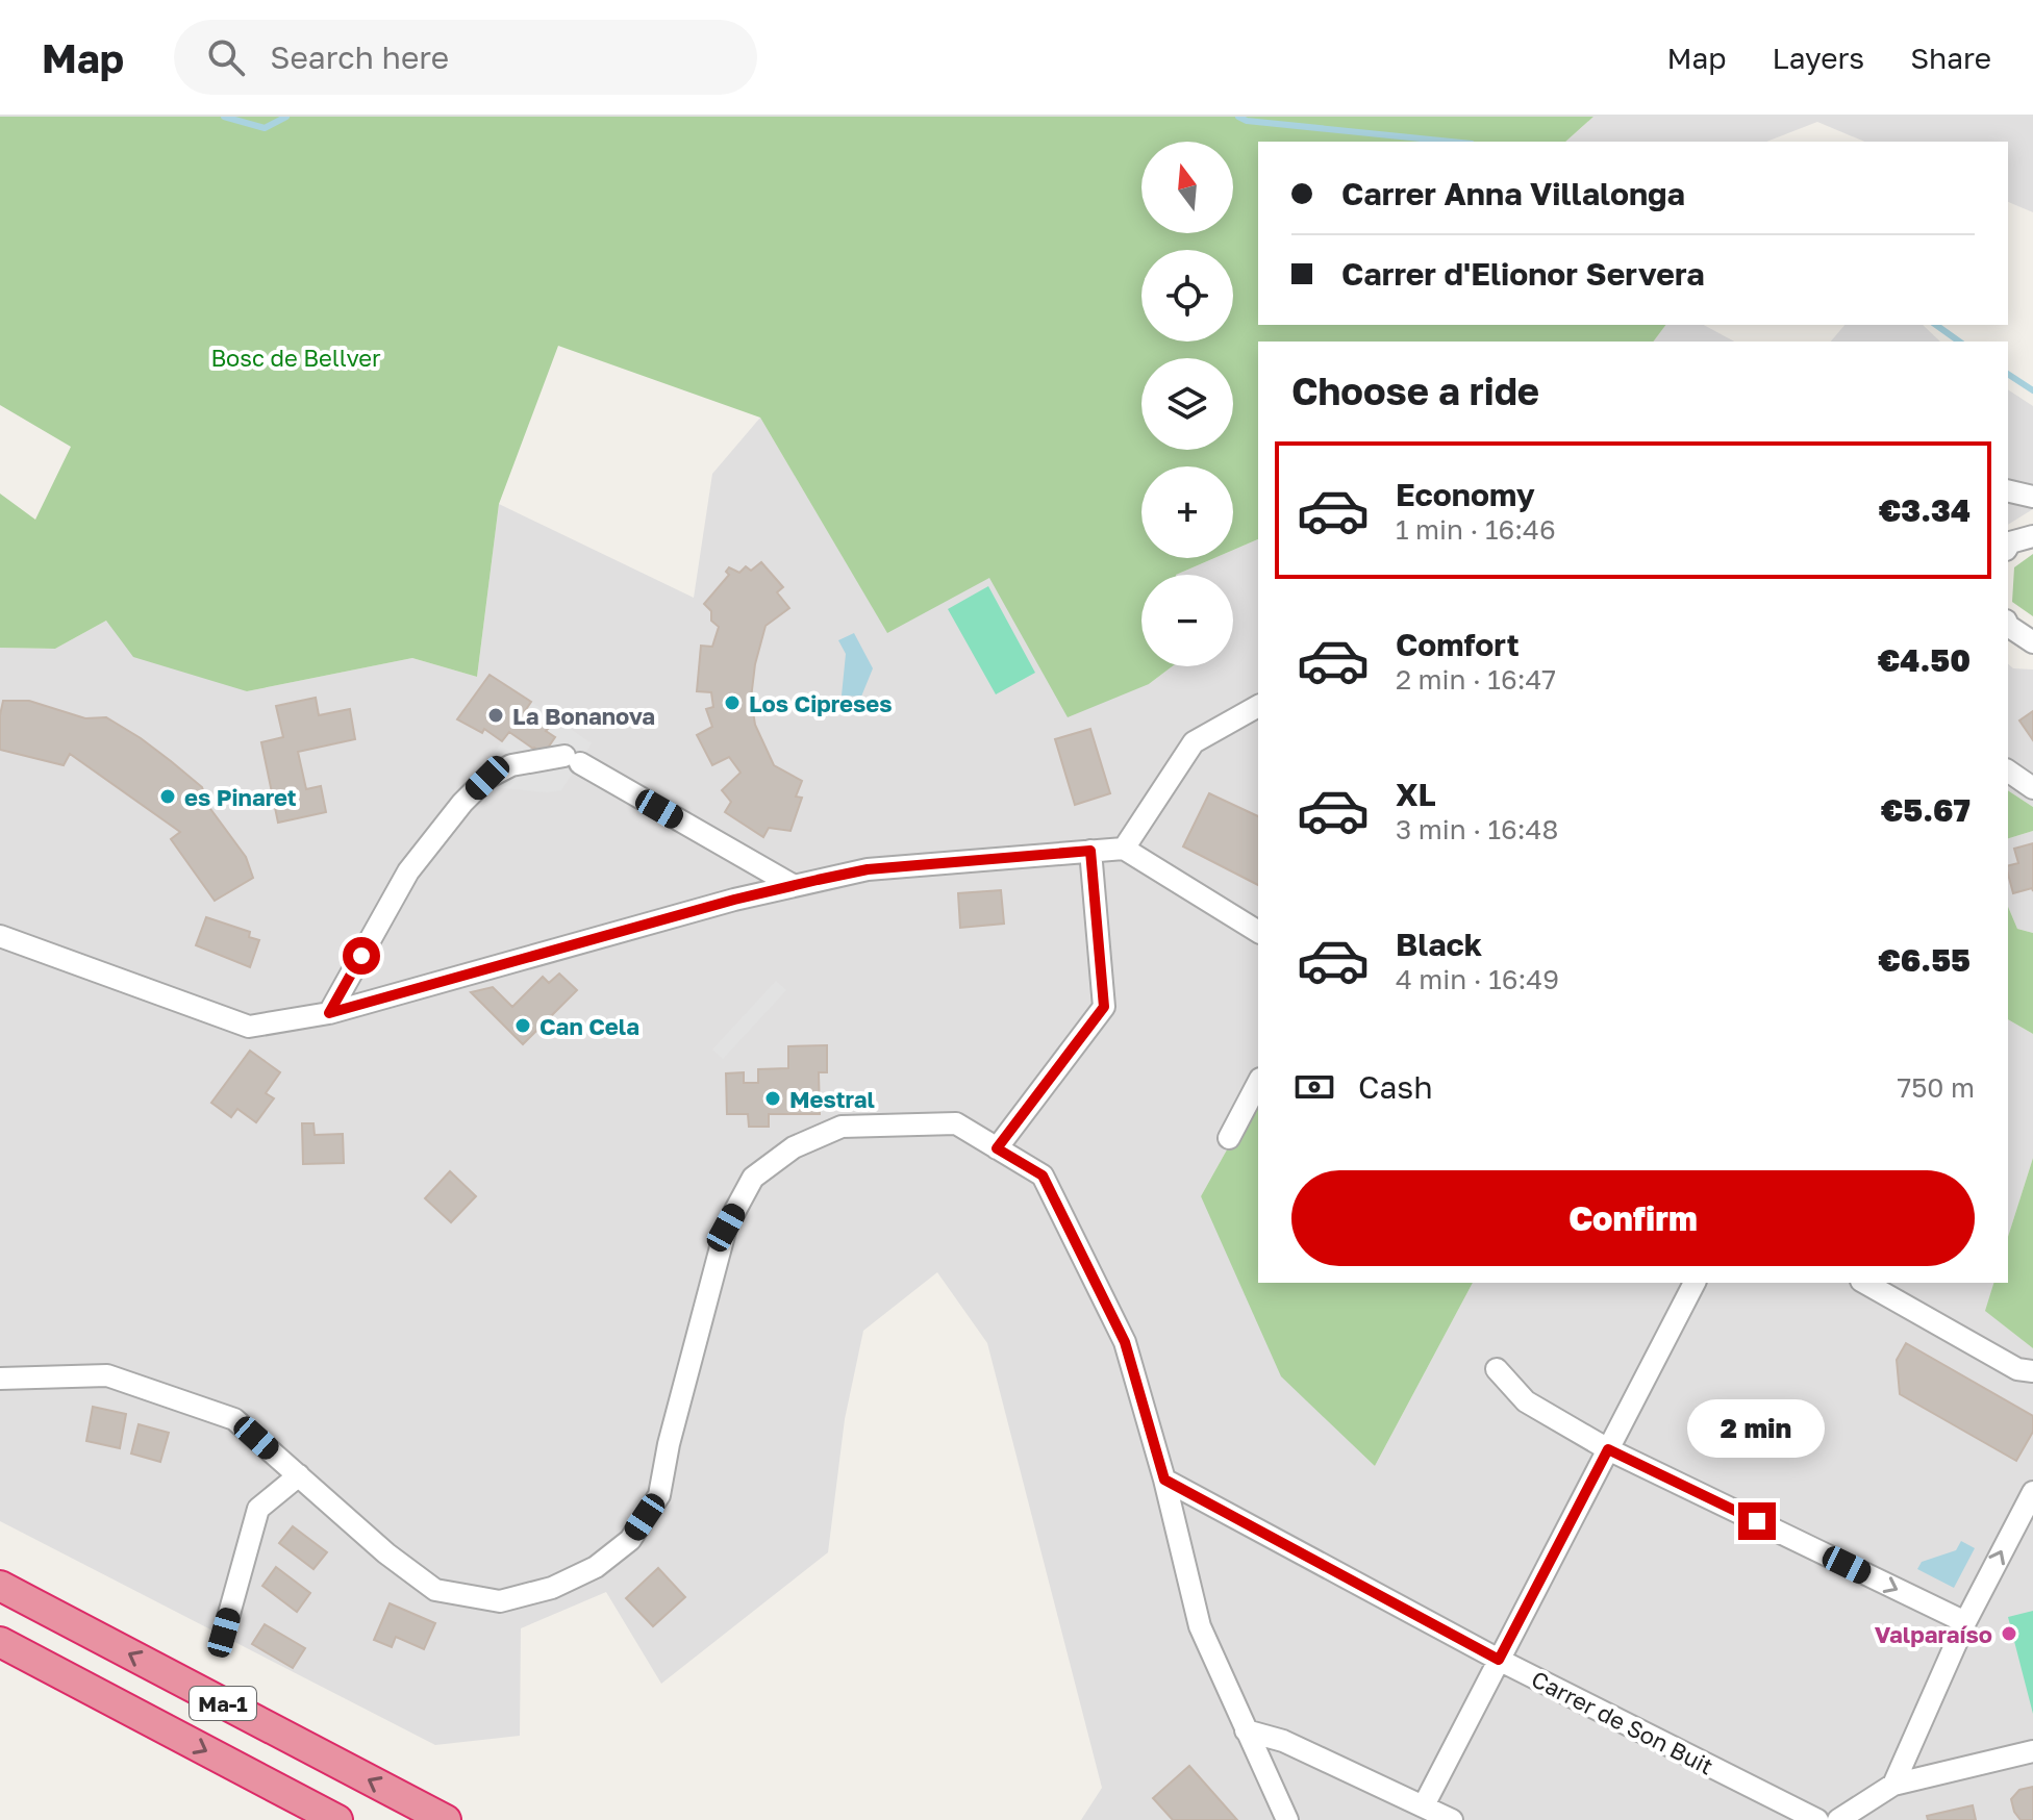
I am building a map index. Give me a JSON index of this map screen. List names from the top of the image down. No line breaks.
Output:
{"streets":{"highway":["Ma-1"],"street":["Carrer de Son Buit"]},"parks":["Bosc de Bellver"],"places":["Los Cipreses","La Bonanova","es Pinaret","Can Cela","Mestral","Valparaíso"],"north":"top","page":{"header":"Map","search":"Search here","nav":["Map","Layers","Share"],"map_buttons":["+","−"],"banner":["Carrer Anna Villalonga","Carrer d'Elionor Servera"],"heading":"Choose a ride","list":[{"name":"Economy","note":"1 min · 16:46","value":"€3.34"},{"name":"Comfort","note":"2 min · 16:47","value":"€4.50"},{"name":"XL","note":"3 min · 16:48","value":"€5.67"},{"name":"Black","note":"4 min · 16:49","value":"€6.55"}],"pay":["Cash","750 m"],"buttons":"Confirm","bubble":"2 min"}}
